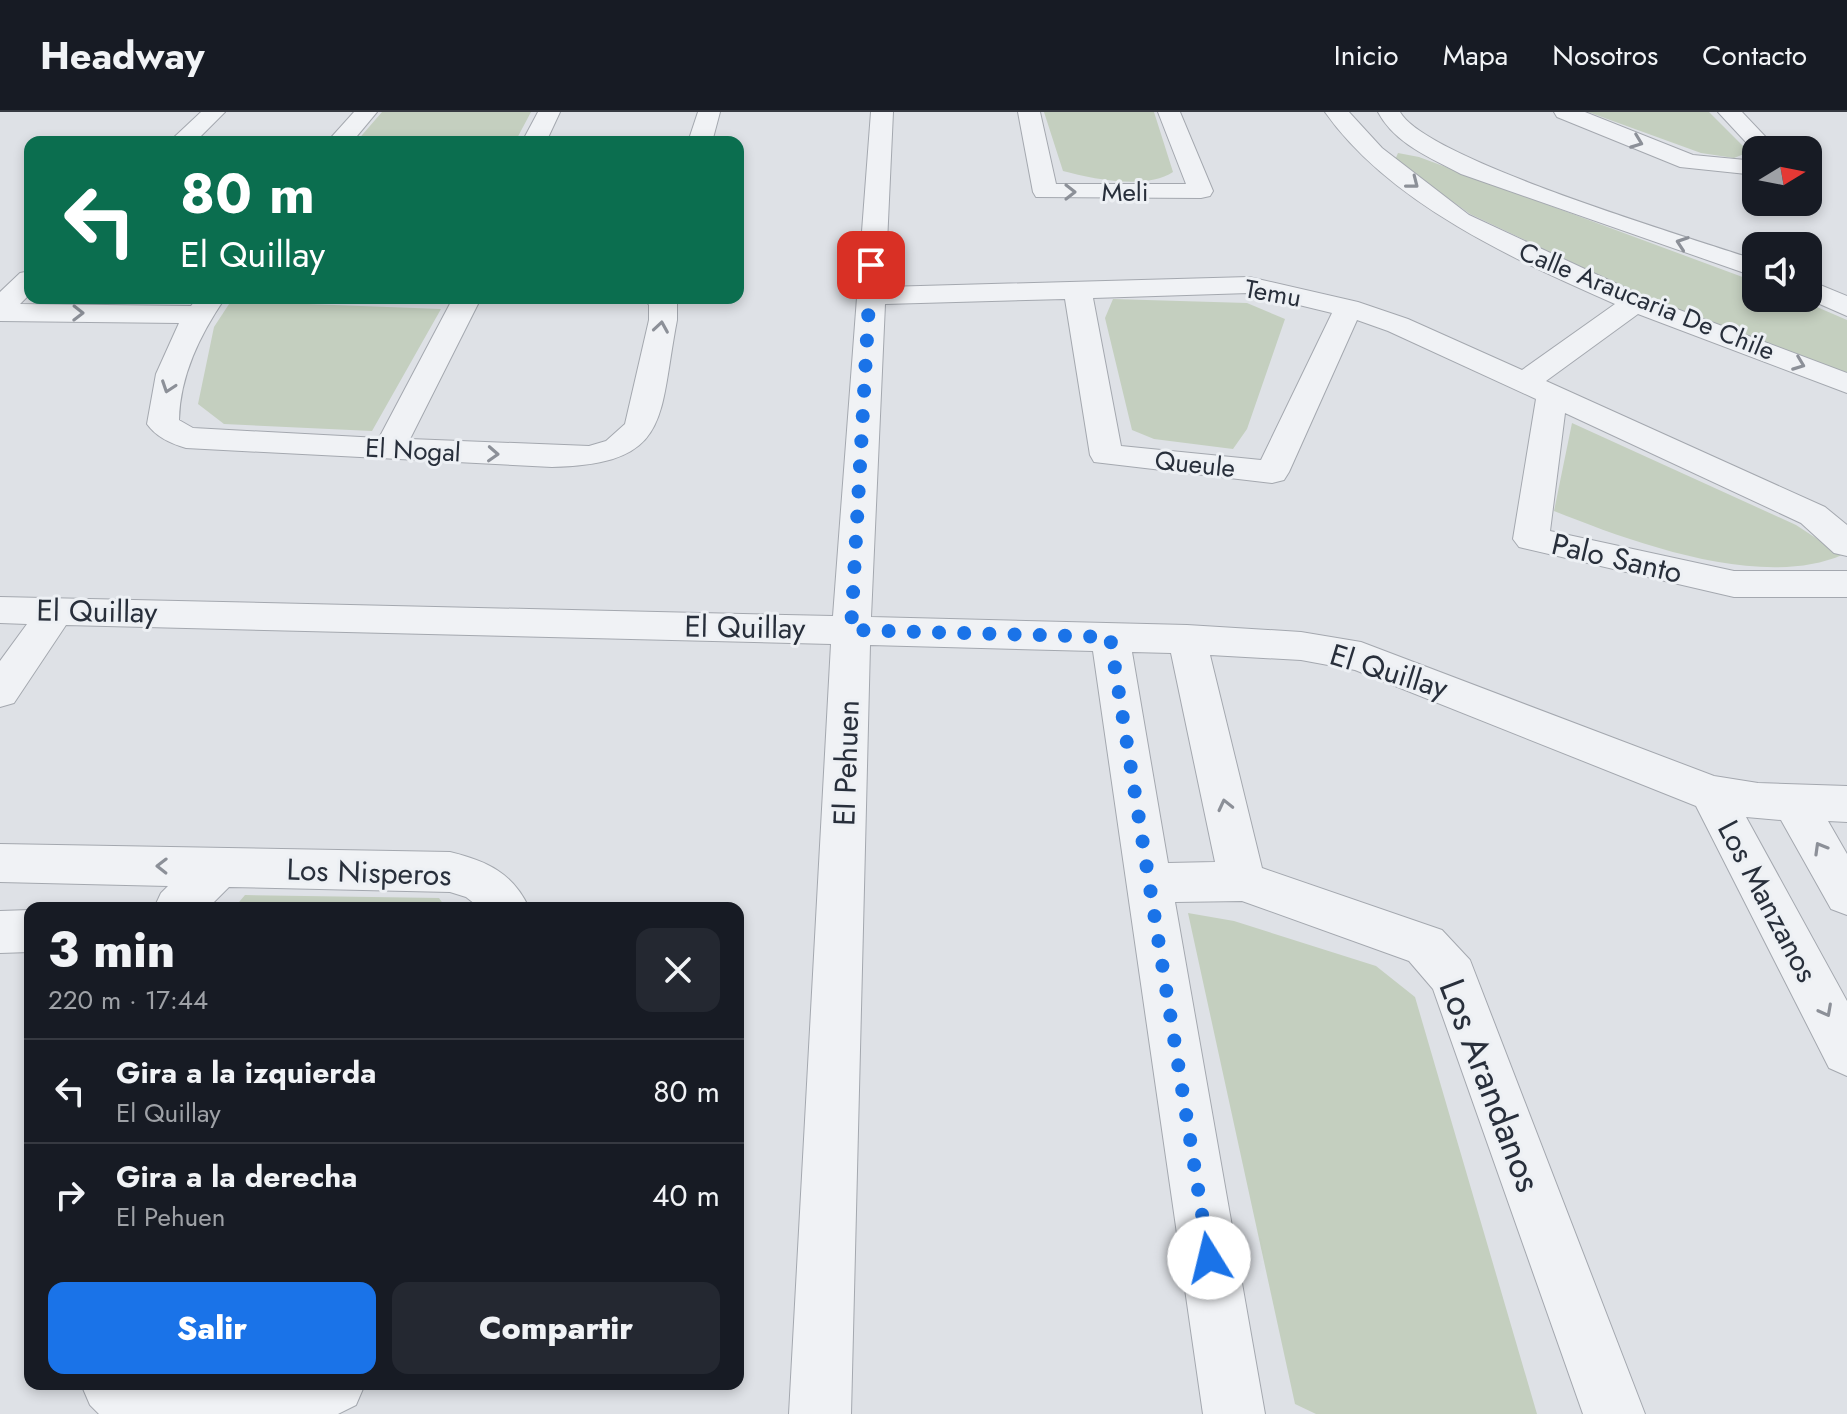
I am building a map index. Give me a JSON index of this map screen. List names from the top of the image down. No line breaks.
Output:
{"streets":{"street":["Meli","Temu","Calle Araucaria De Chile","El Nogal","Queule","Palo Santo","El Quillay","El Pehuen","Los Nisperos","Los Manzanos","Los Arandanos"]},"crossings":[["Temu","Queule"],["Temu","Palo Santo"],["Temu","El Pehuen"],["El Quillay","El Pehuen"],["El Quillay","Los Manzanos"]],"one_way":["Los Nisperos"],"north":"right","page":{"header":"Headway","nav":["Inicio","Mapa","Nosotros","Contacto"],"turn":["80 m","El Quillay"],"heading":["3 min","220 m · 17:44"],"list":[{"name":"Gira a la izquierda","note":"El Quillay","value":"80 m"},{"name":"Gira a la derecha","note":"El Pehuen","value":"40 m"}],"buttons":["Salir","Compartir"]}}
